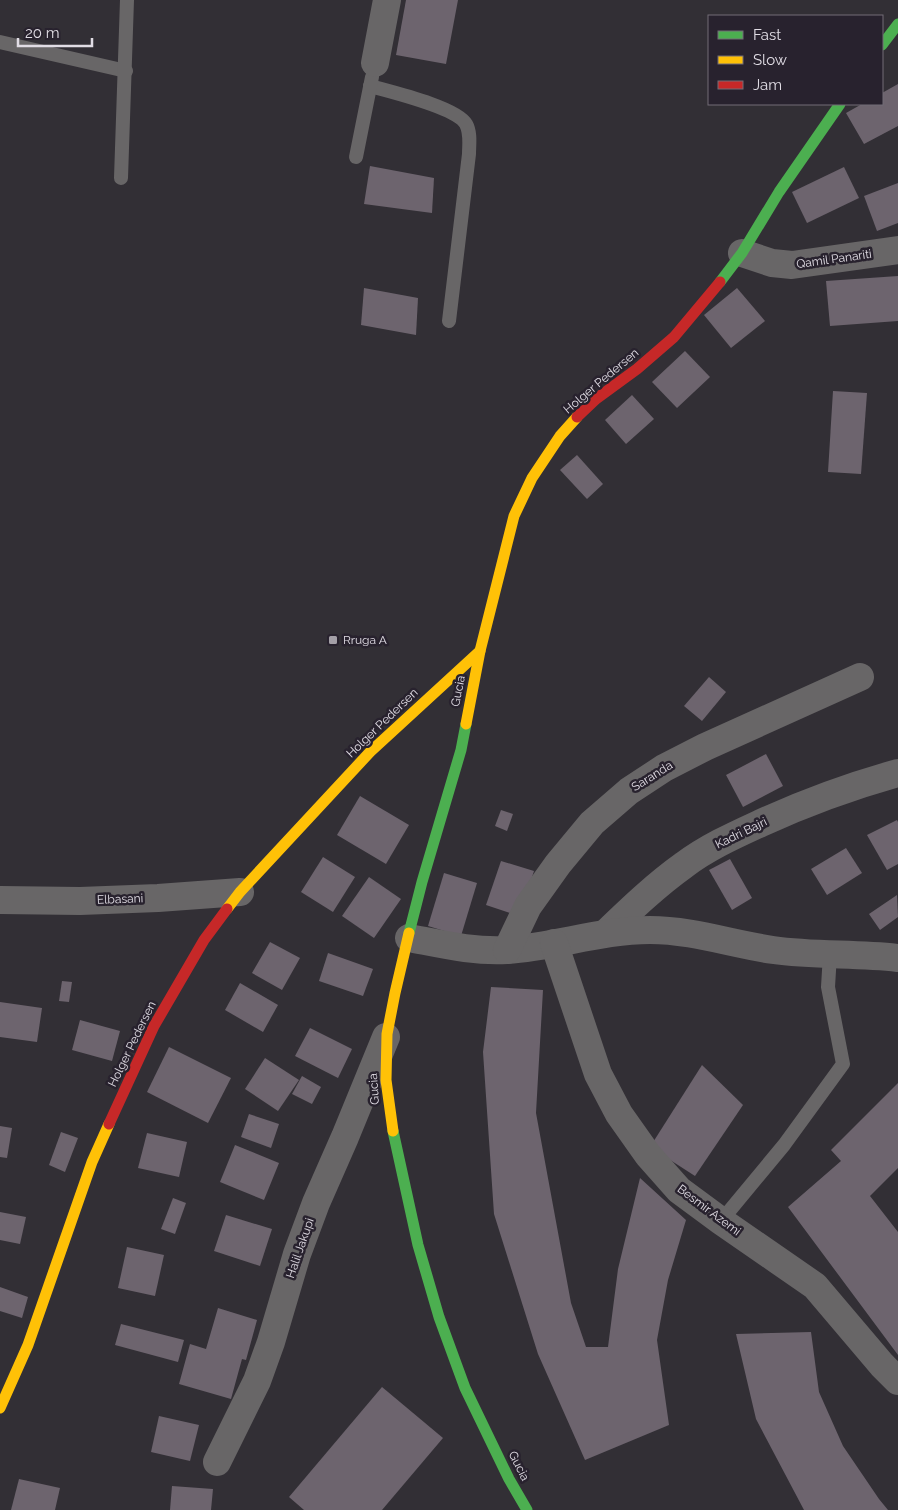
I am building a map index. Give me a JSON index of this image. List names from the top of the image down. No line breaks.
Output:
{"streets":{"street":["Qamil Panariti","Holger Pedersen","Gucia","Saranda","Kadri Bajri","Elbasani","Besmir Azemi","Halil Jakupi"]},"crossings":[["Qamil Panariti","Holger Pedersen"],["Holger Pedersen","Gucia"],["Holger Pedersen","Elbasani"],["Gucia","Halil Jakupi"]],"places":{"transit":["Rruga A"]},"legend":["Fast","Slow","Jam"],"scale_bar":"20 m"}
